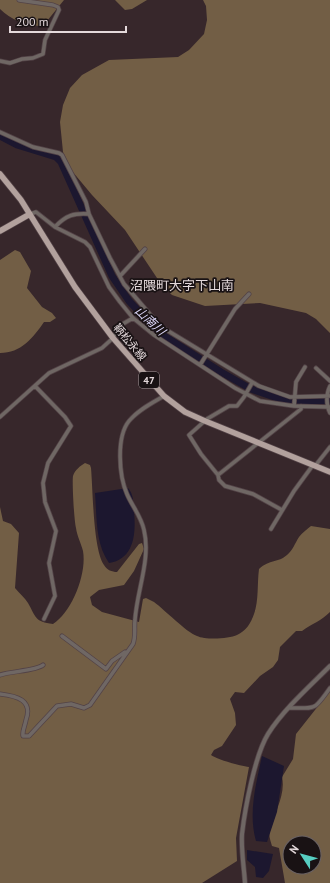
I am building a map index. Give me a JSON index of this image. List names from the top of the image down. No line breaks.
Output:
{"streets":{"main road":["鞆松永線","47"]},"districts":["沼隈町大字下山南"],"water":["山南川"],"scale_bar":"200 m","north":"top left"}
